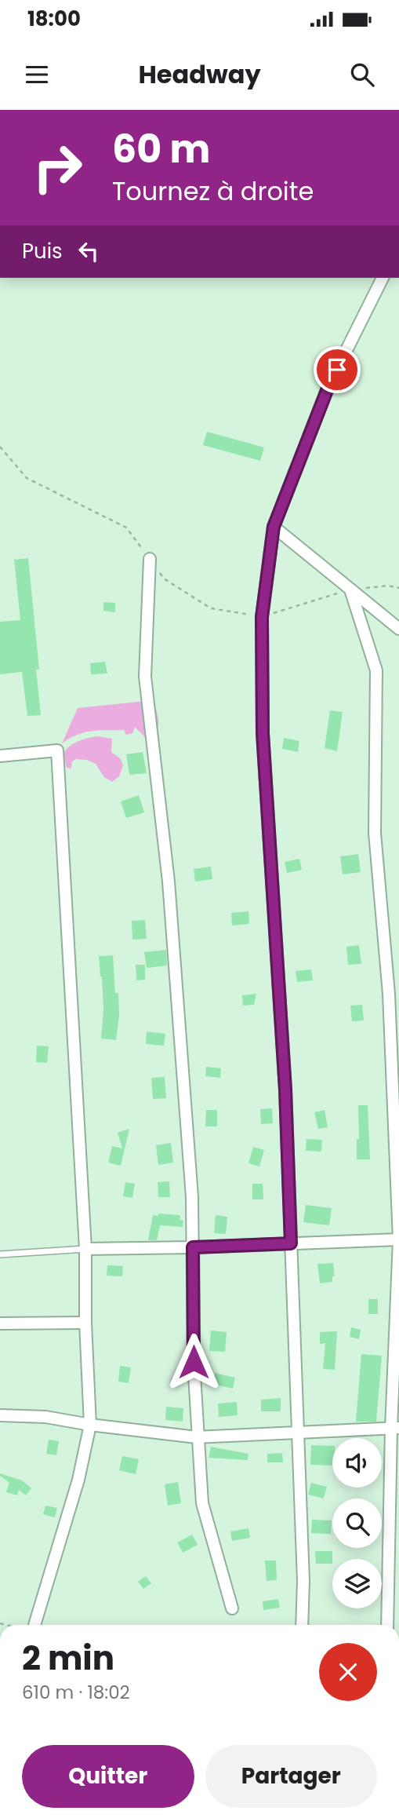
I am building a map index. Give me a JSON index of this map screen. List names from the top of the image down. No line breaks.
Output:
{"page":{"status":"18:00","header":"Headway","turn":["60 m","Tournez à droite"],"then":"Puis","heading":["2 min","610 m · 18:02"],"buttons":["Quitter","Partager"]}}
